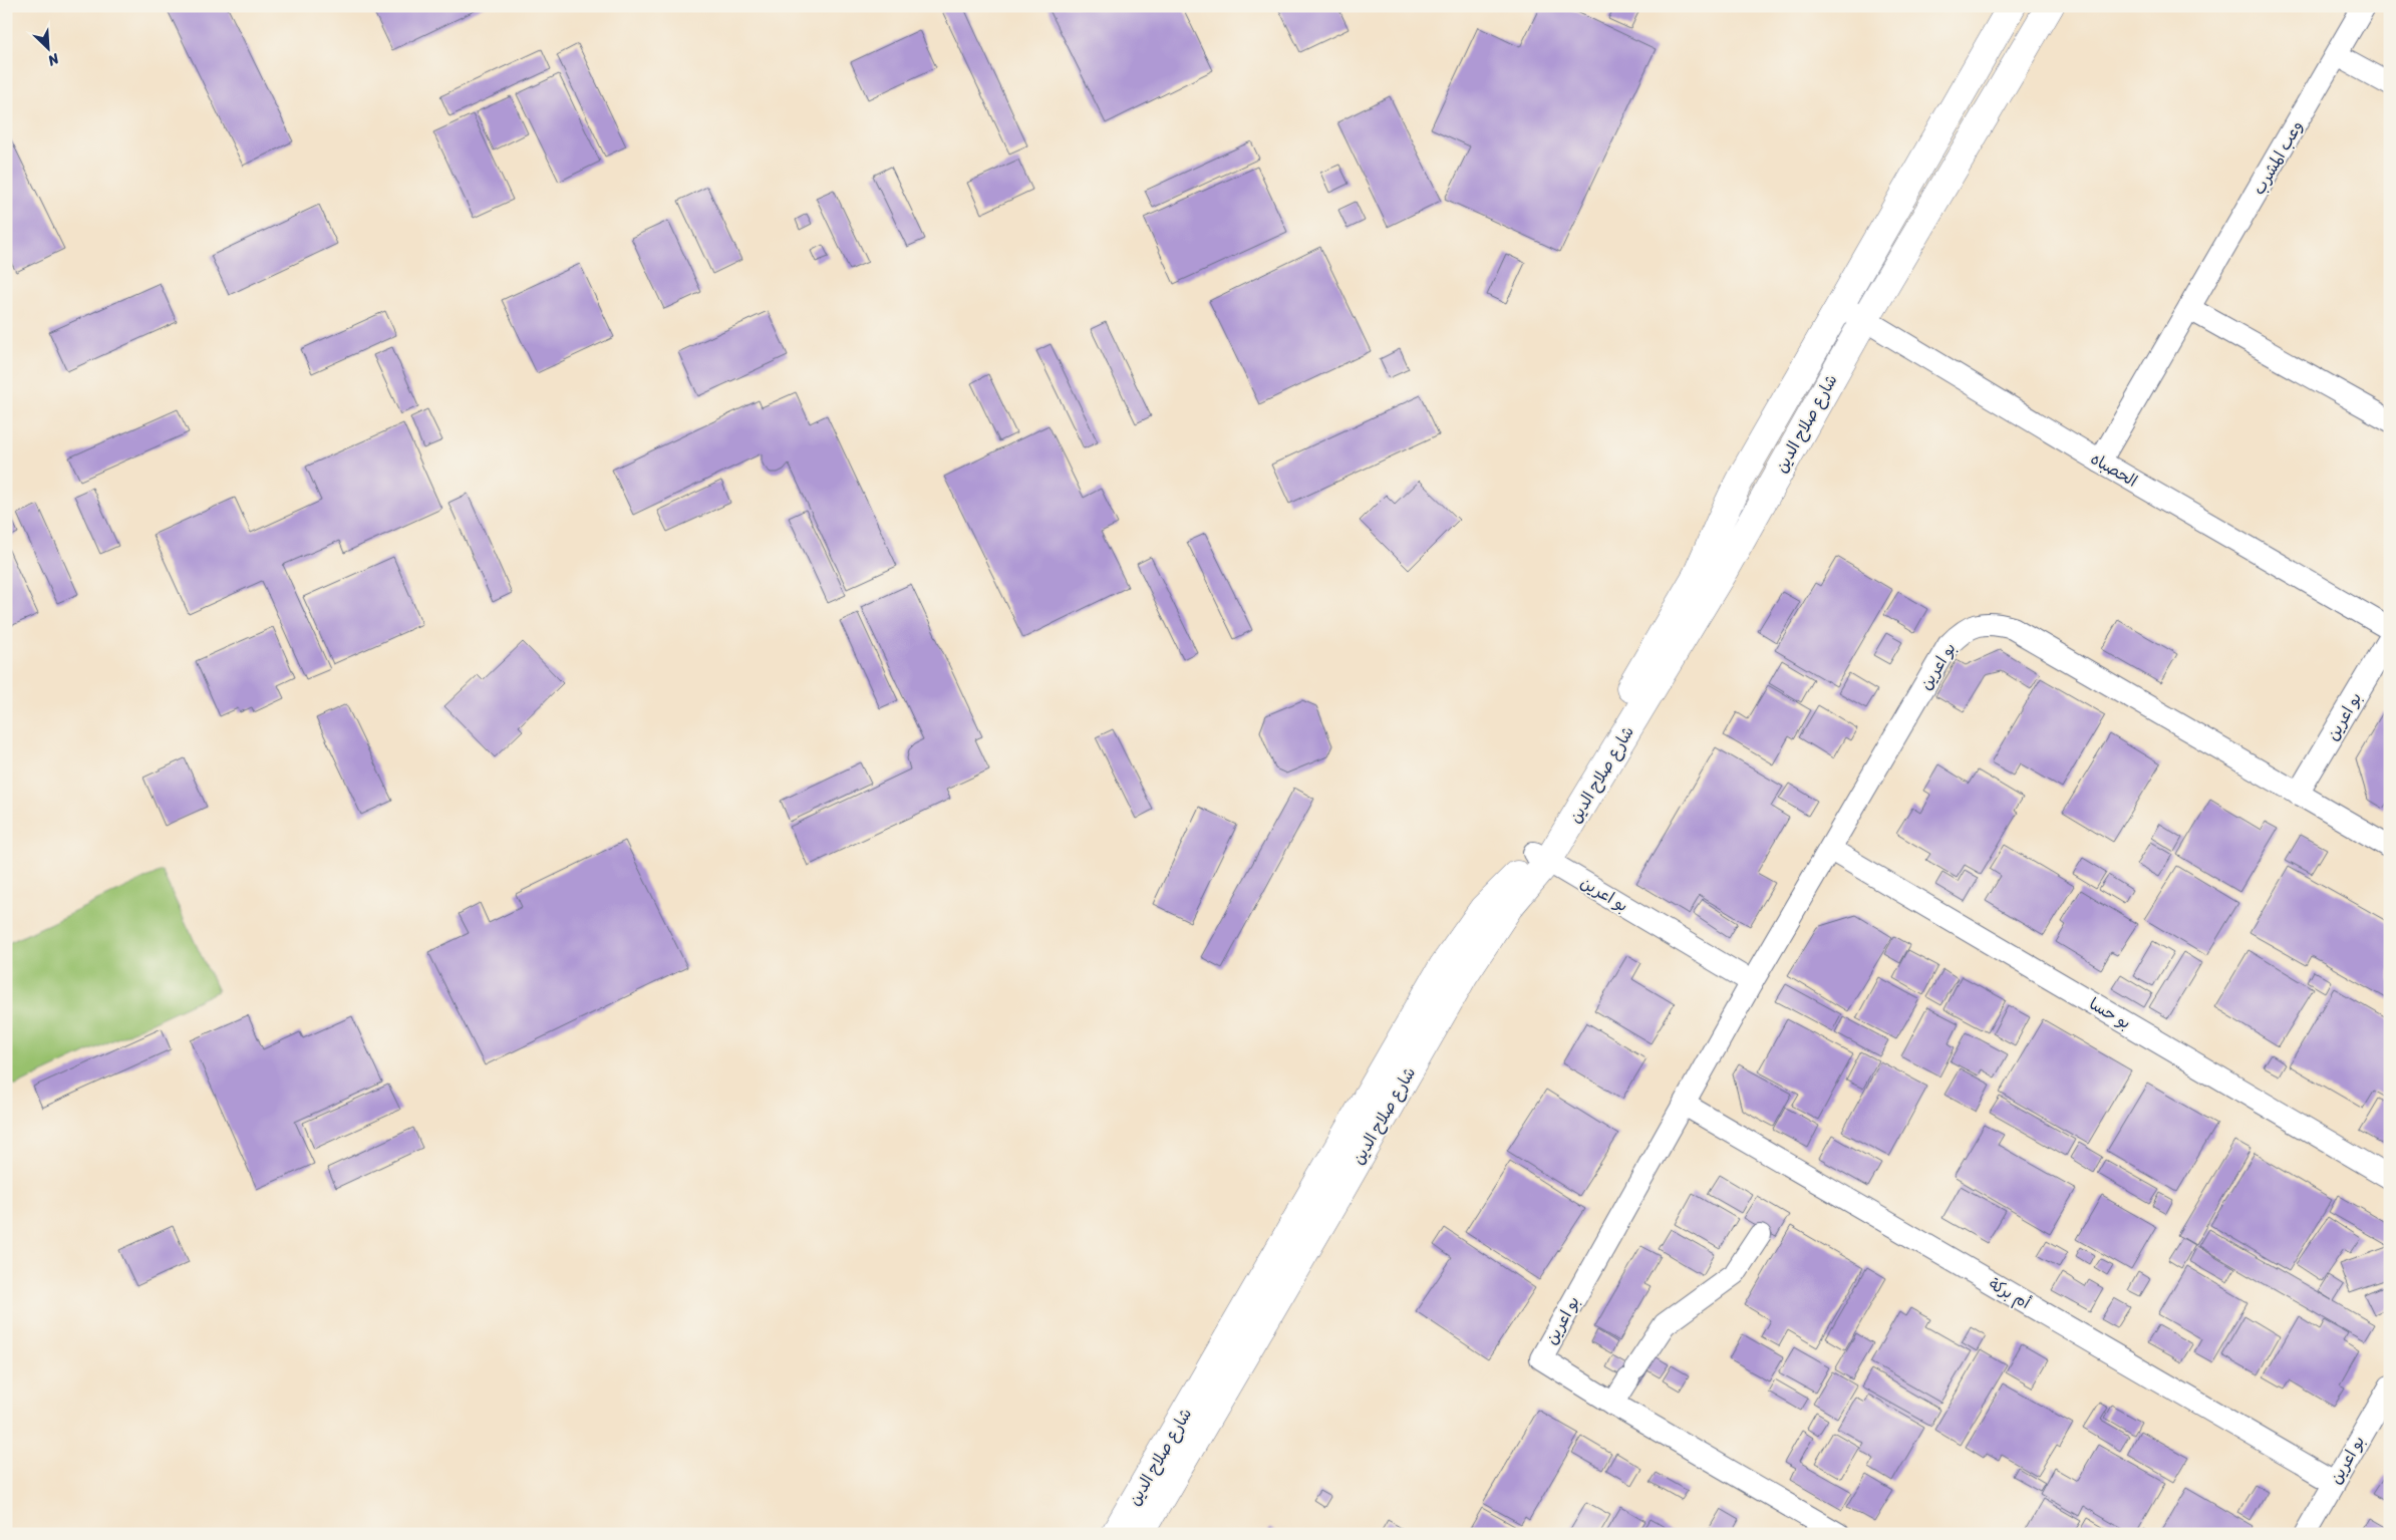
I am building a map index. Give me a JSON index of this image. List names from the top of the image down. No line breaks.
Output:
{"streets":{"street":["وعب المشرب","شارع صلاح الدين","الحصباه","بو اعرين","بو حسا","أم بركة"]},"crossings":[["وعب المشرب","الحصباه"],["شارع صلاح الدين","الحصباه"],["شارع صلاح الدين","بو اعرين"],["بو اعرين","بو حسا"],["بو اعرين","أم بركة"]],"north":"bottom right"}
